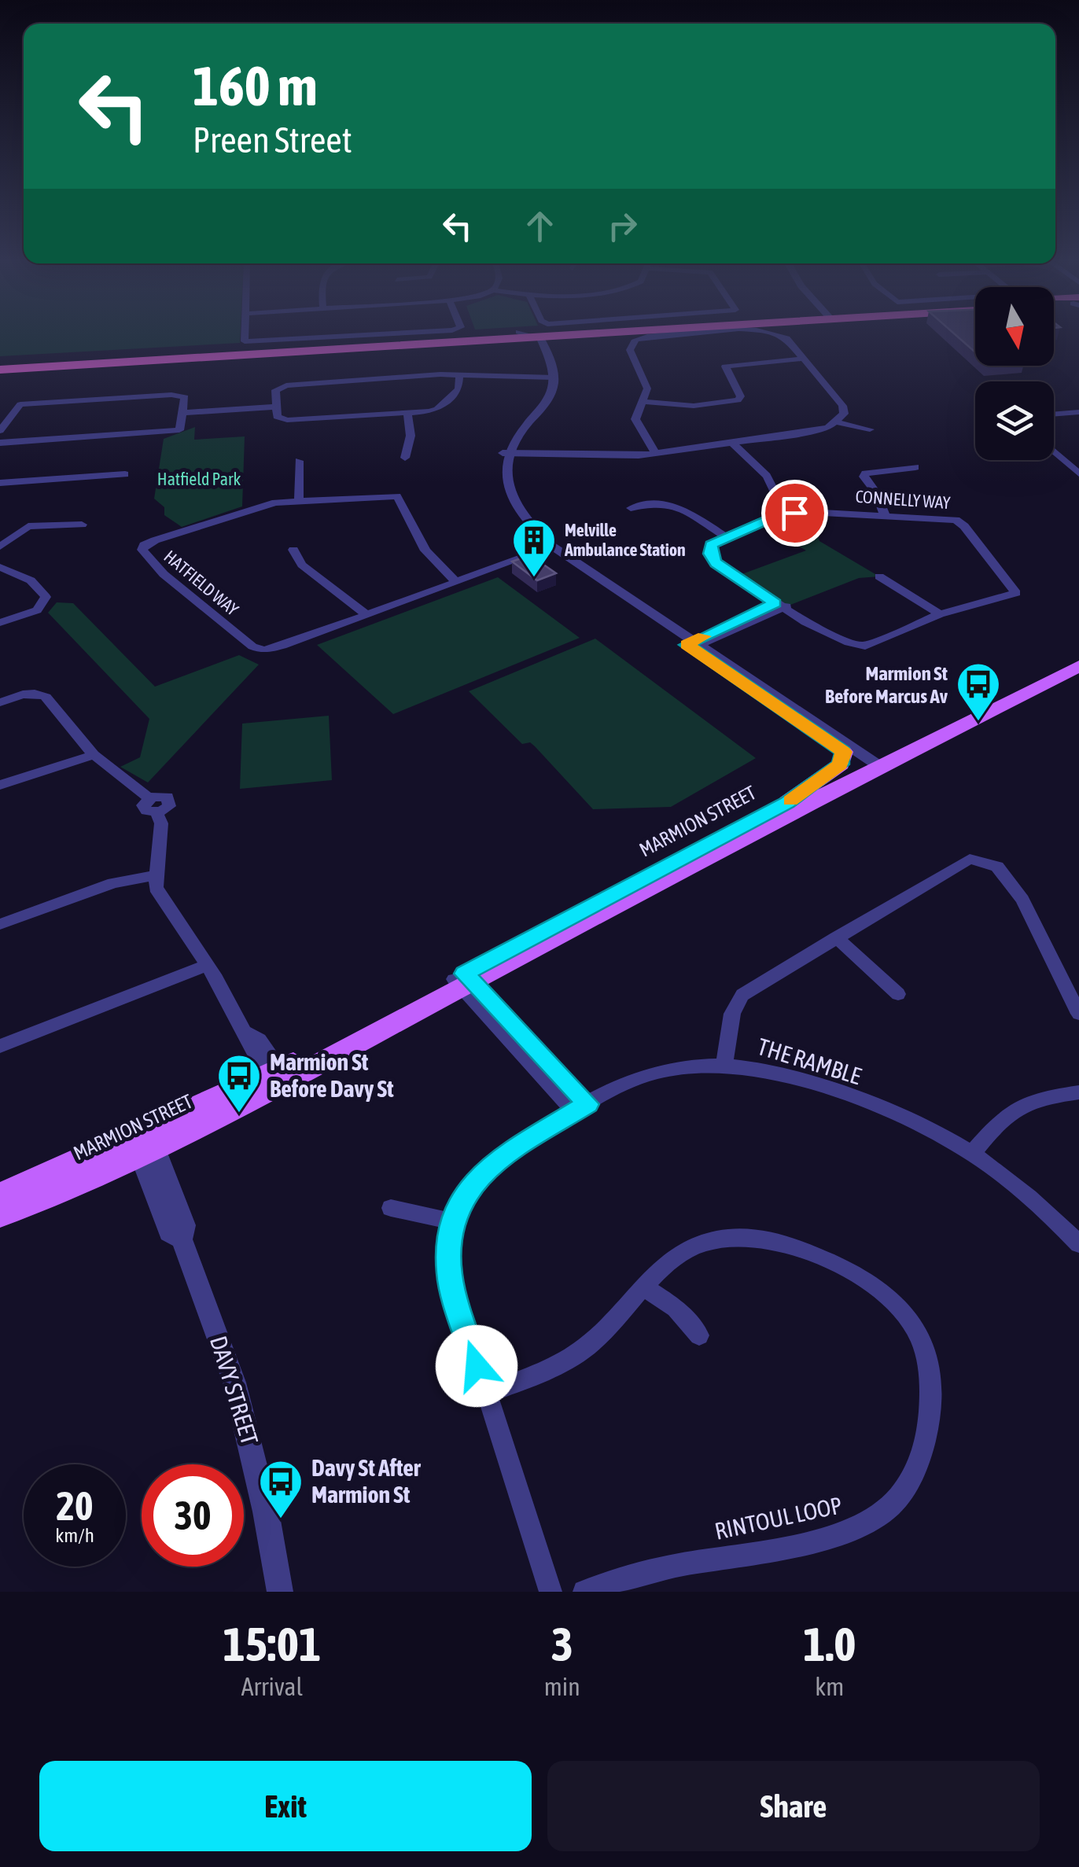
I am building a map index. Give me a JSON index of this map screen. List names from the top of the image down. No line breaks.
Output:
{"streets":{"main road":["MARMION STREET"],"street":["CONNELLY WAY","HATFIELD WAY","THE RAMBLE","DAVY STREET","RINTOUL LOOP"]},"crossings":[["MARMION STREET","DAVY STREET"],["THE RAMBLE","RINTOUL LOOP"]],"parks":["Hatfield Park"],"places":{"building":["Melville Ambulance Station"],"bus stop":["Marmion St Before Marcus Av","Marmion St Before Davy St","Davy St After Marmion St"]},"north":"bottom","page":{"turn":["160 m","Preen Street"],"speed":"20 km/h","limit":"30","eta":["15:01","Arrival","3","min","1.0","km"],"buttons":["Exit","Share"]}}
